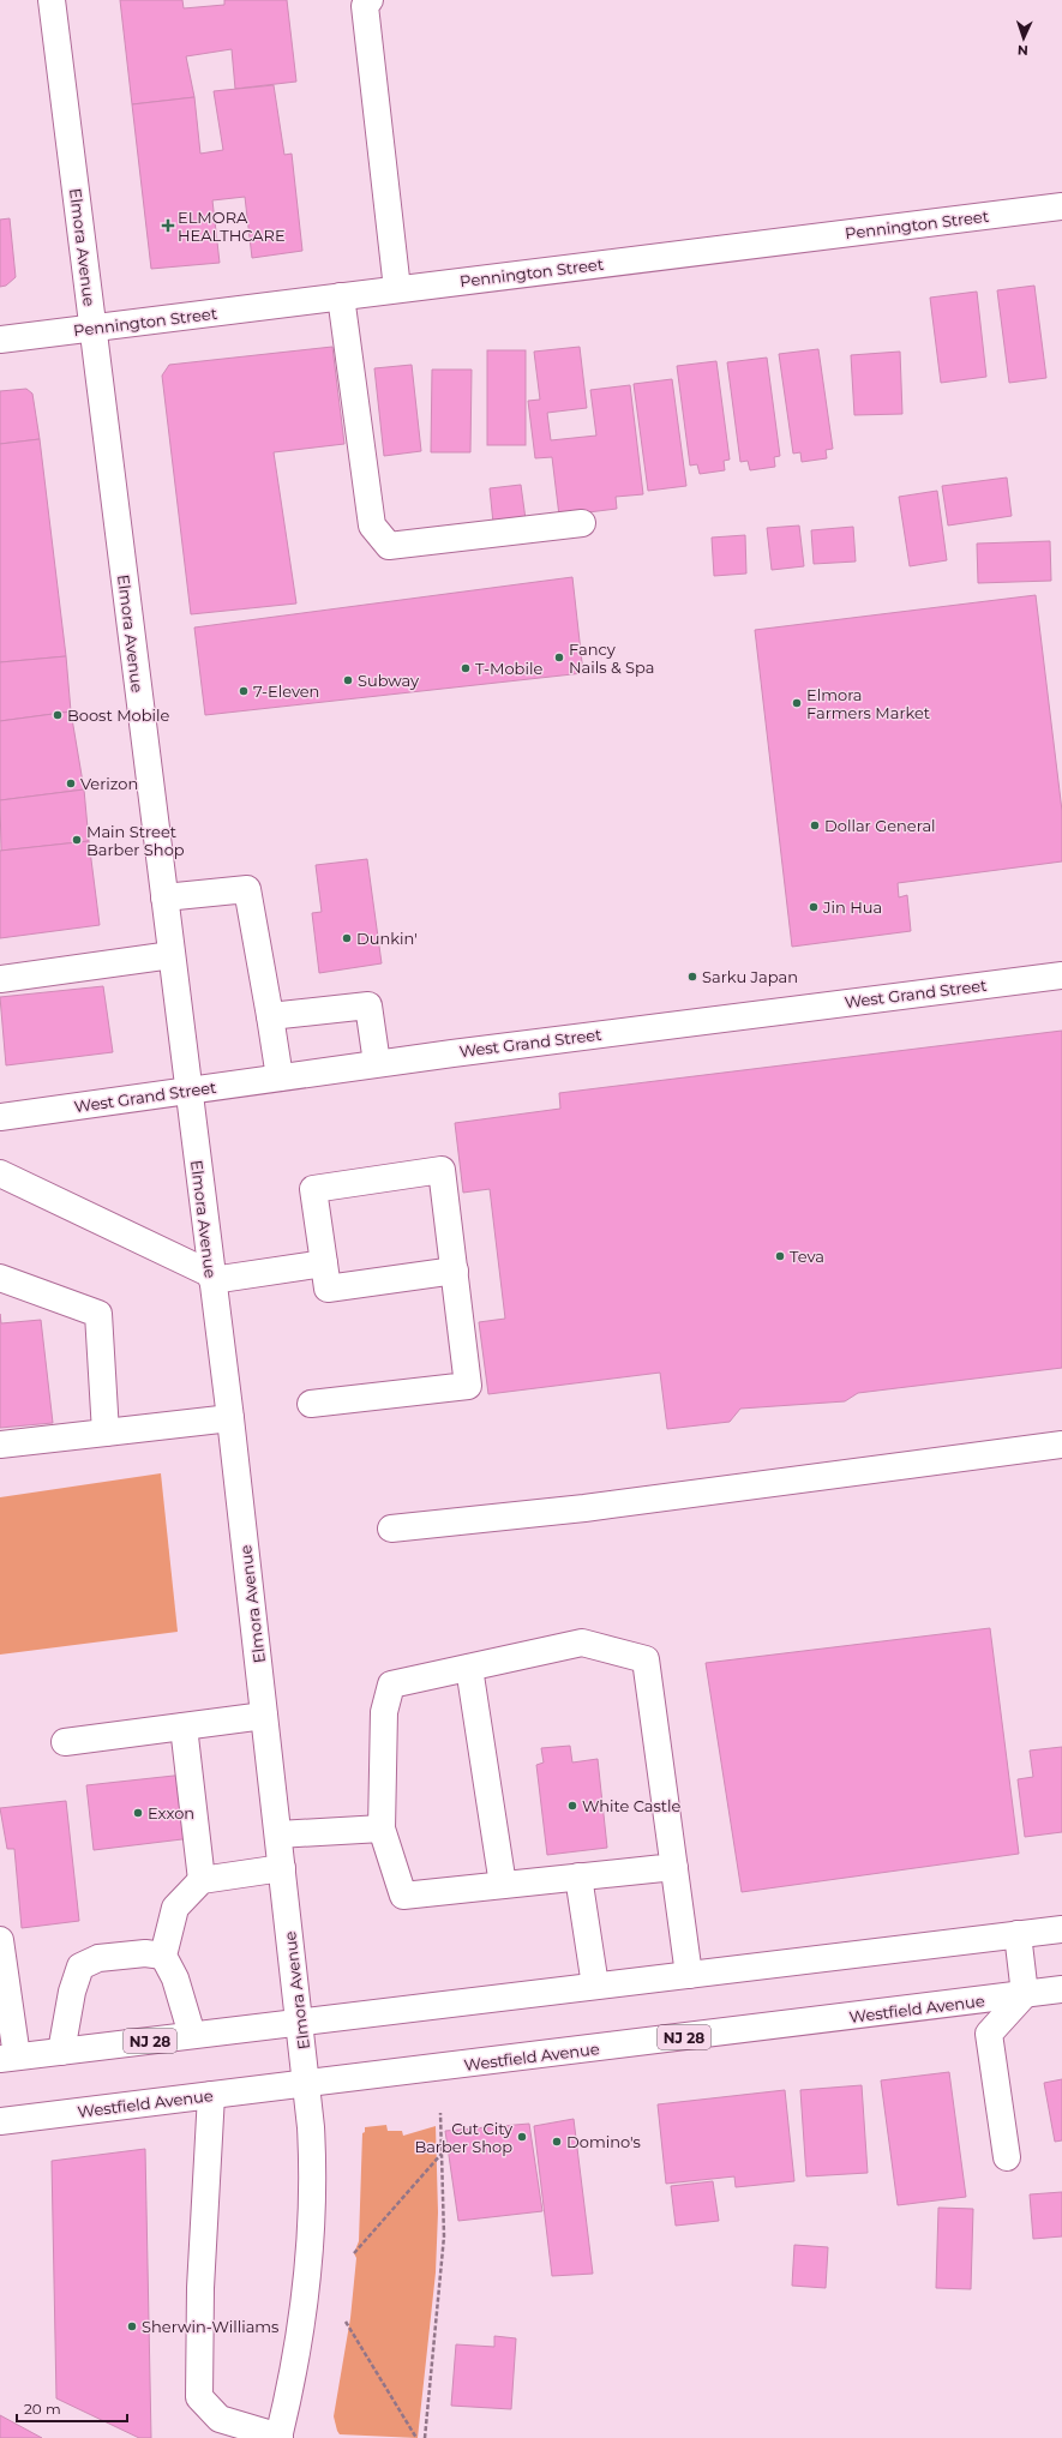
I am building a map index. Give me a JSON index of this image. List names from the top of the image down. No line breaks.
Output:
{"streets":{"main road":["Pennington Street","Elmora Avenue","West Grand Street","Westfield Avenue","NJ 28"]},"crossings":[["Pennington Street","Elmora Avenue"],["Elmora Avenue","West Grand Street"],["Elmora Avenue","Westfield Avenue"],["Elmora Avenue","NJ 28"]],"places":{"health":["ELMORA HEALTHCARE"],"other":["Fancy Nails & Spa","T-Mobile","Subway","7-Eleven","Elmora Farmers Market","Boost Mobile","Verizon","Dollar General","Main Street Barber Shop","Jin Hua","Dunkin'","Sarku Japan","Teva","White Castle","Exxon","Cut City Barber Shop","Domino's","Sherwin-Williams"]},"scale_bar":"20 m","north":"bottom"}
